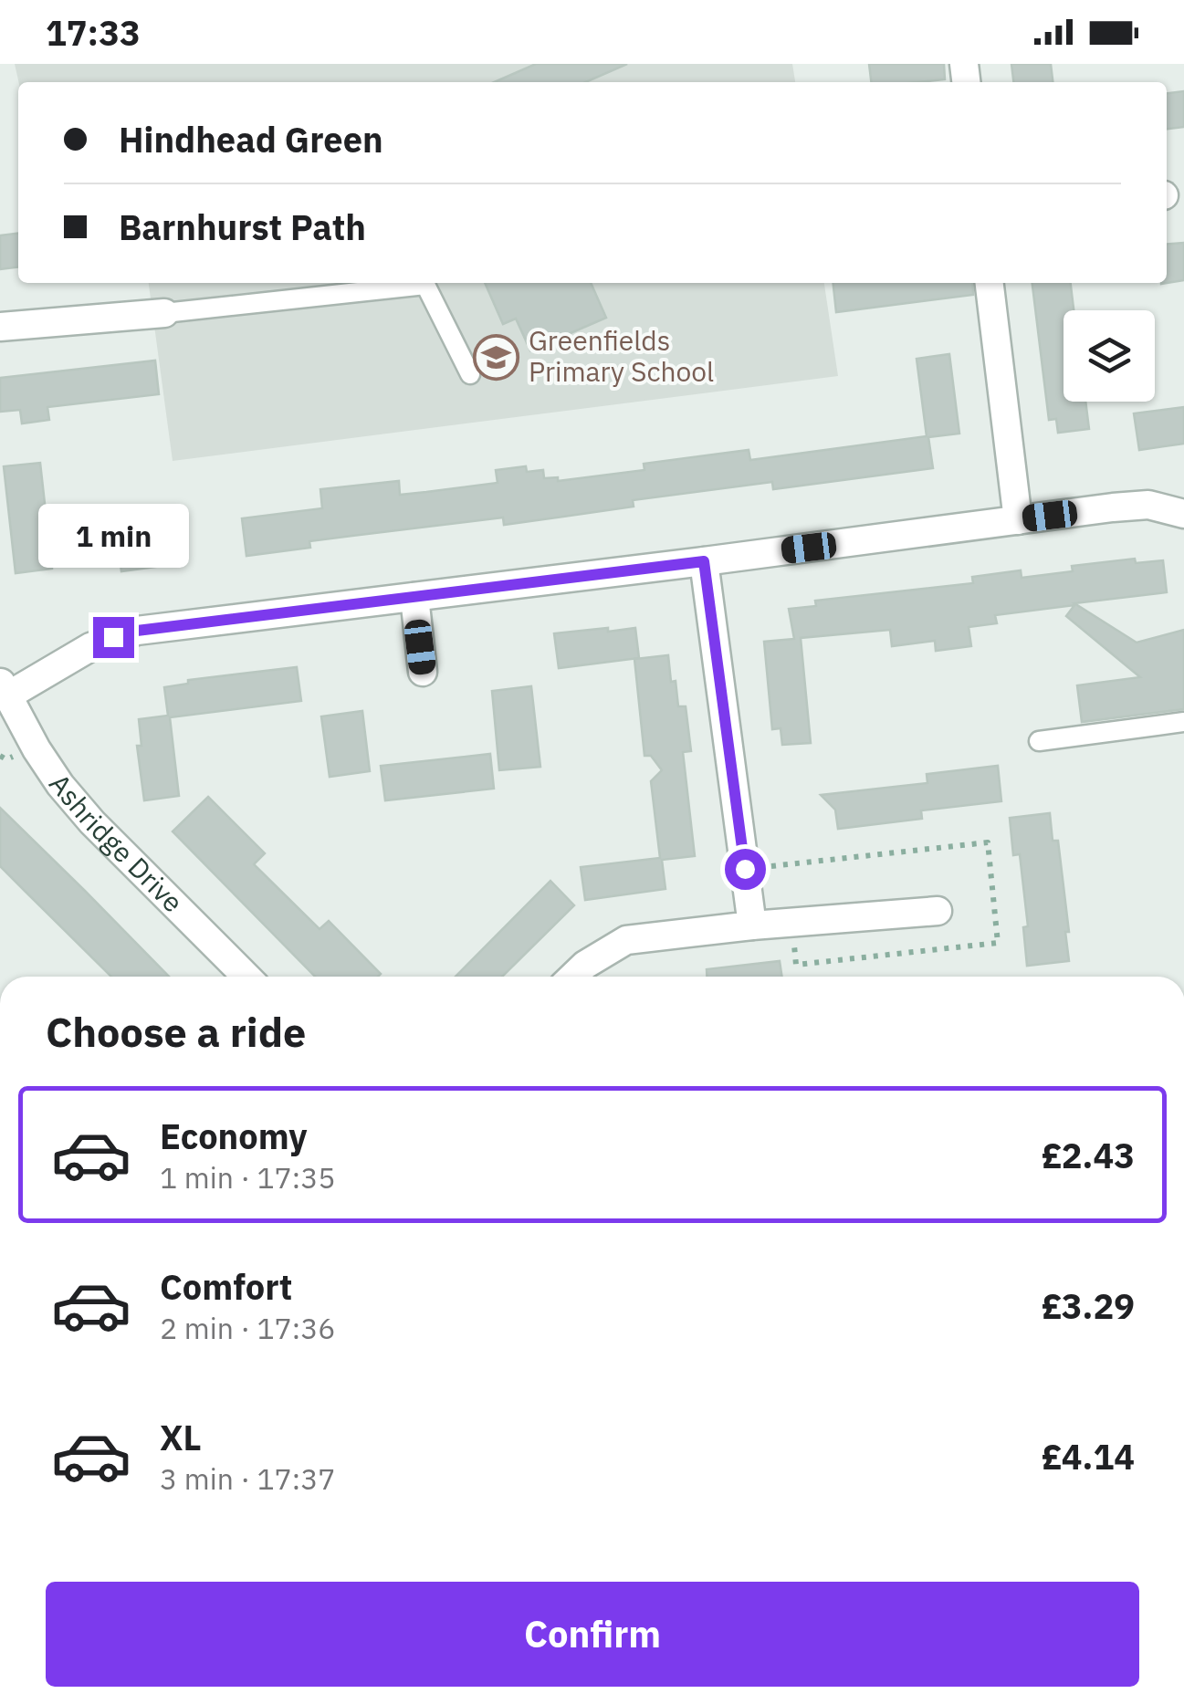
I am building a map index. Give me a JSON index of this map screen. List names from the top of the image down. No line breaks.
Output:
{"streets":{"street":["Ashridge Drive"]},"places":{"school or university":["Greenfields Primary School"]},"page":{"status":"17:33","banner":["Hindhead Green","Barnhurst Path"],"bubble":"1 min","heading":"Choose a ride","list":[{"name":"Economy","note":"1 min · 17:35","value":"£2.43"},{"name":"Comfort","note":"2 min · 17:36","value":"£3.29"},{"name":"XL","note":"3 min · 17:37","value":"£4.14"}],"buttons":"Confirm"}}
